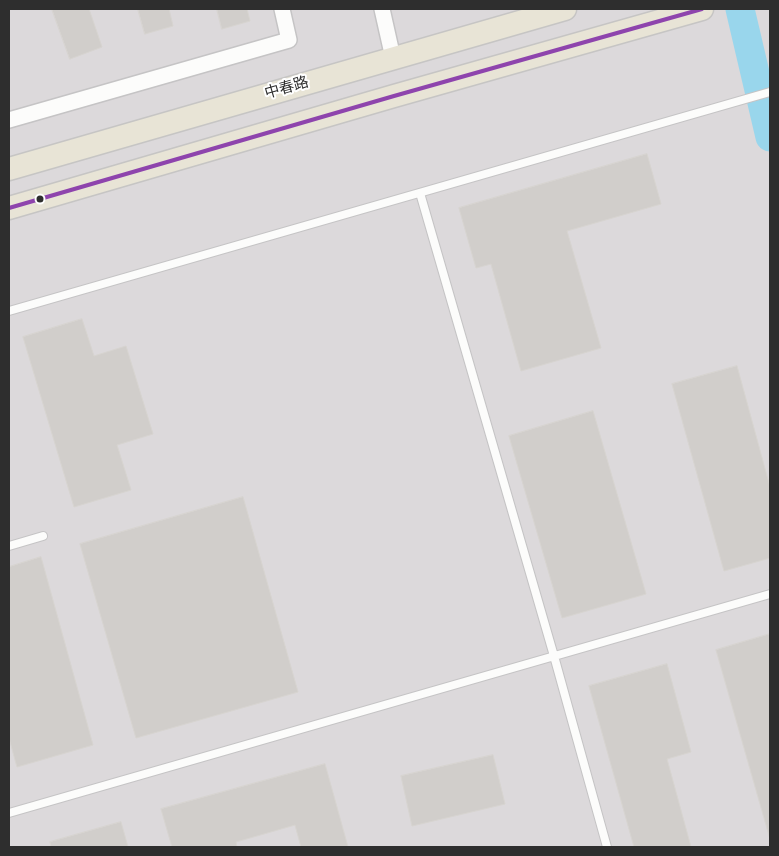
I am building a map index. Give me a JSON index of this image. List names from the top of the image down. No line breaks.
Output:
{"streets":{"main road":["中春路"]}}
